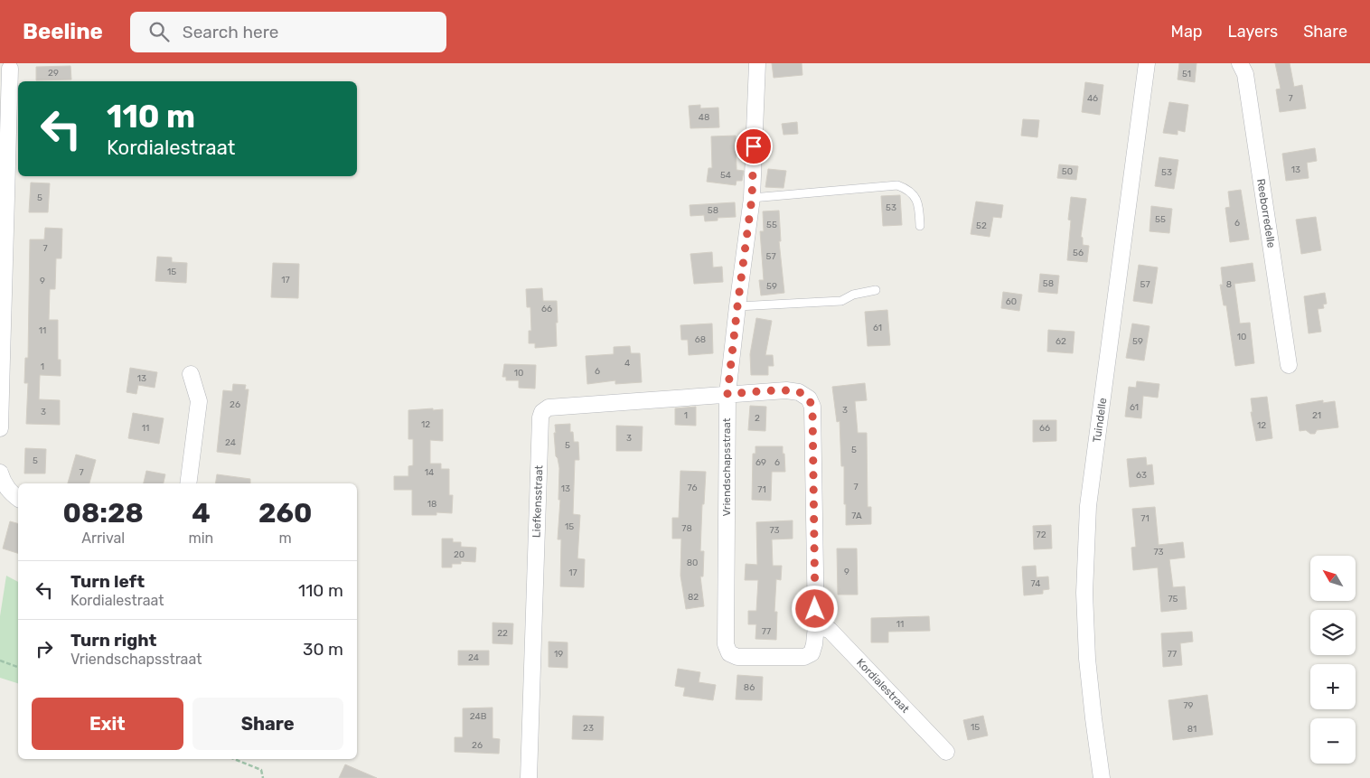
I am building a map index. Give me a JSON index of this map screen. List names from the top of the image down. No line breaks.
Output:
{"streets":{"street":["Reeborredelle","Tuindelle","Vriendschapsstraat","Liefkensstraat","Kordialestraat"]},"crossings":[["Vriendschapsstraat","Liefkensstraat"],["Vriendschapsstraat","Kordialestraat"]],"house_numbers":["29","51","46","7","48","13","50","53","54","5","53","58","55","6","55","52","7","56","57","15","17","9","58","57","8","59","60","66","61","11","10","68","62","59","4","1","6","10","13","26","61","3","3","1","21","2","12","12","11","66","3","24","5","5","5","69","6","7","14","63","7","76","13","71","18","7A","71","15","78","73","72","73","20","80","9","17","74","82","75","11","77","22","19","77","24","86","79","24B","15","23","81","26"],"north":"top left","page":{"header":"Beeline","search":"Search here","nav":["Map","Layers","Share"],"turn":["110 m","Kordialestraat"],"eta":["08:28","Arrival","4","min","260","m"],"map_buttons":["+","−"],"list":[{"name":"Turn left","note":"Kordialestraat","value":"110 m"},{"name":"Turn right","note":"Vriendschapsstraat","value":"30 m"}],"buttons":["Exit","Share"]}}
